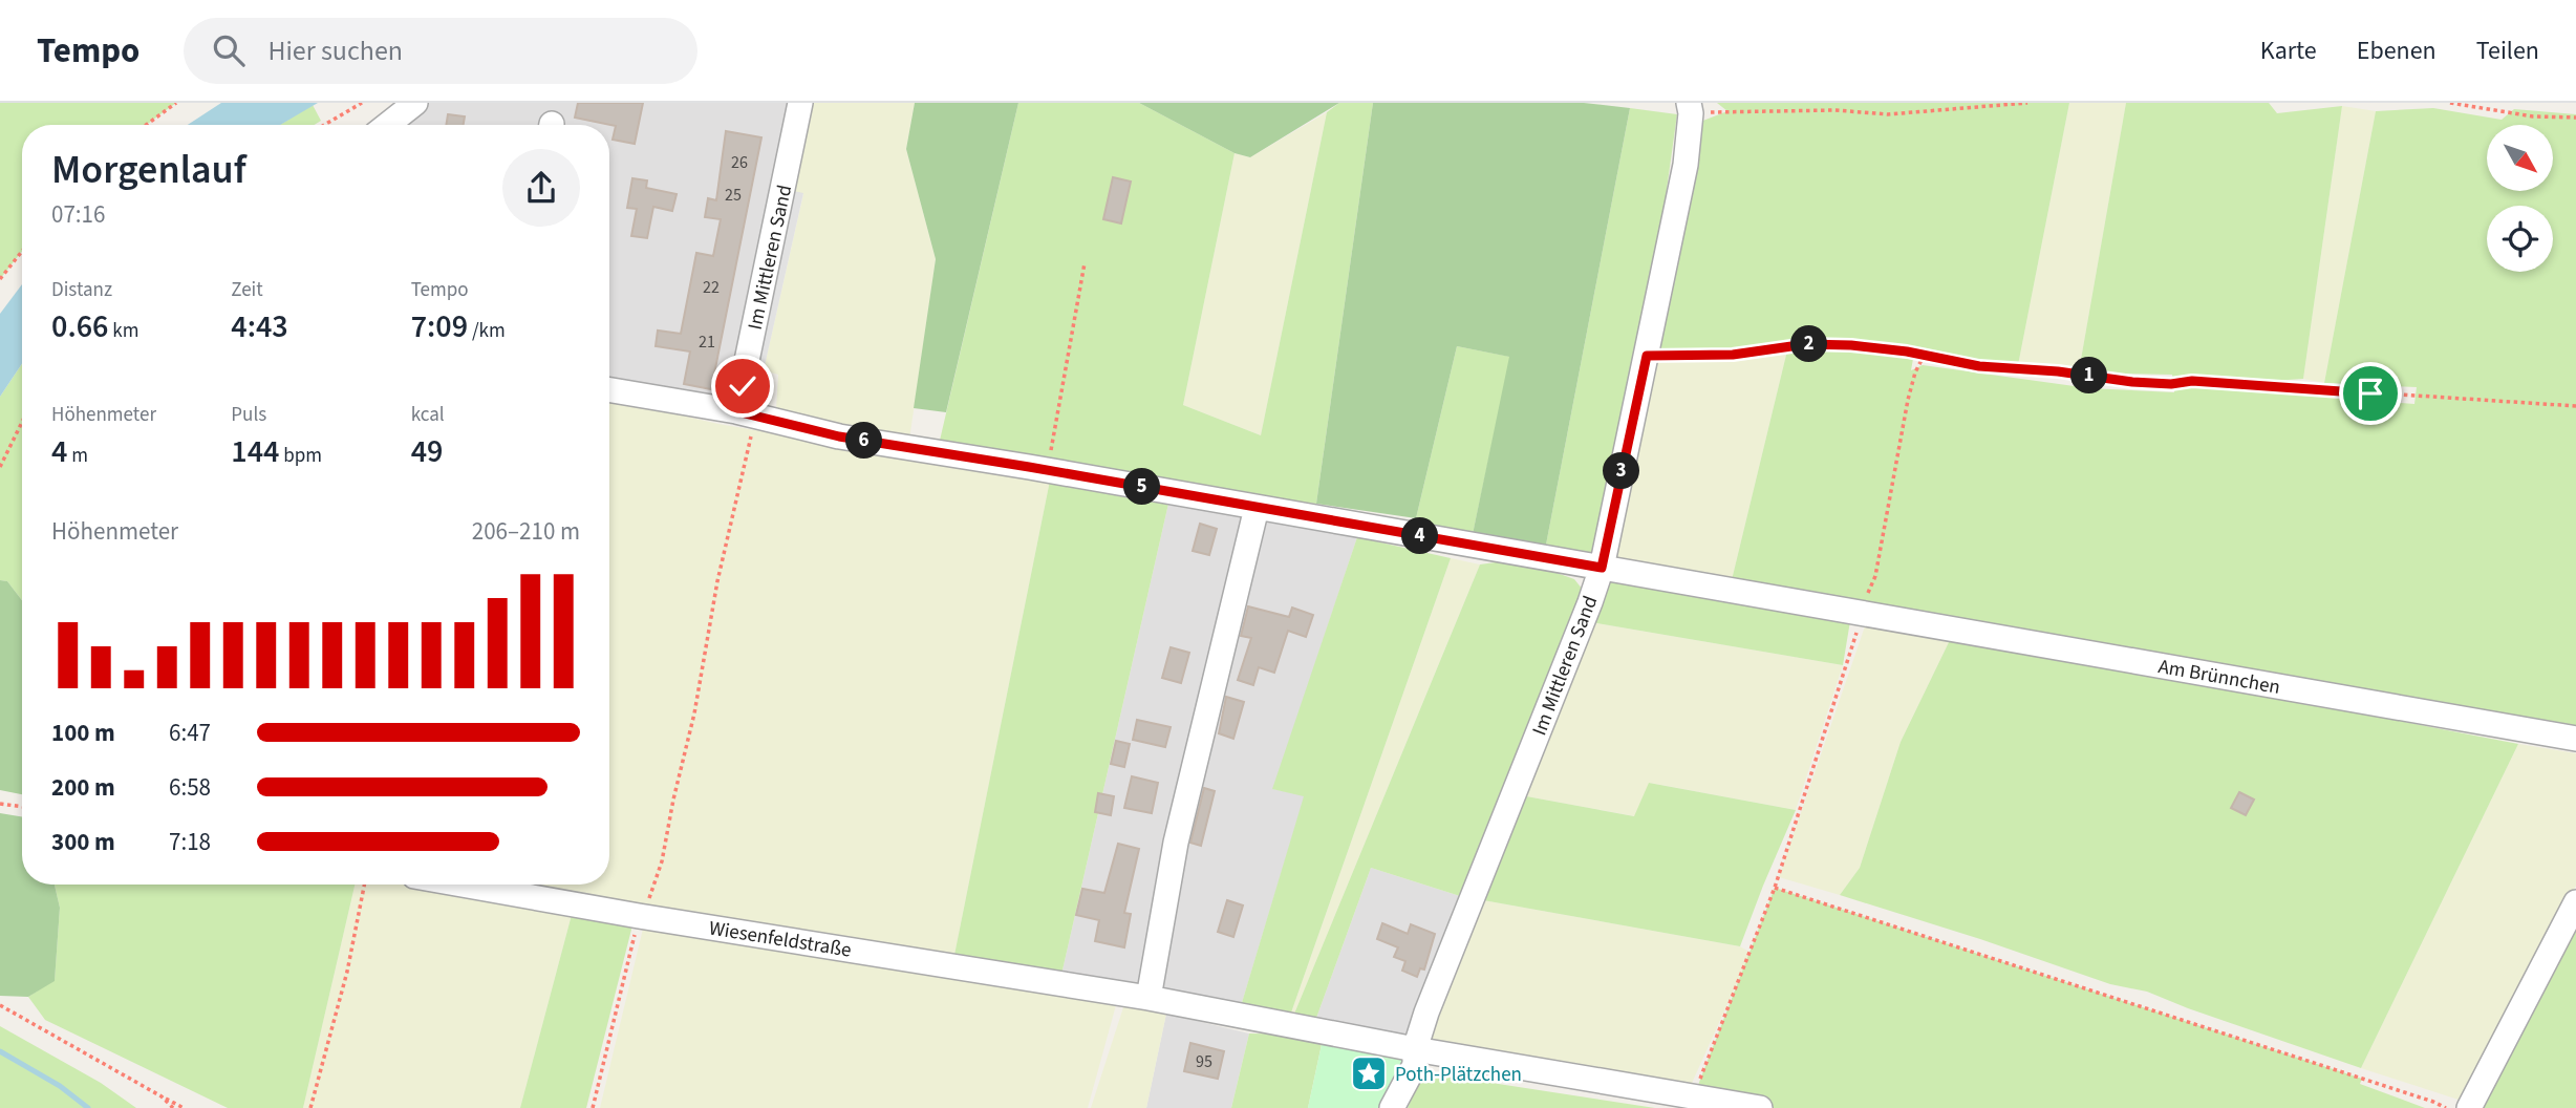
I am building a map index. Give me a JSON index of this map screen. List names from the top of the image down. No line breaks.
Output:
{"streets":{"street":["Im Mittleren Sand","Am Brünnchen","Wiesenfeldstraße"]},"crossings":[["Im Mittleren Sand","Am Brünnchen"],["Im Mittleren Sand","Wiesenfeldstraße"]],"places":{"place":["Poth-Plätzchen"]},"house_numbers":["26","25","22","21","95"],"north":"bottom right","page":{"header":"Tempo","search":"Hier suchen","nav":["Karte","Ebenen","Teilen"],"heading":["Morgenlauf","07:16"],"stats":[["Distanz","0.66 km"],["Zeit","4:43"],["Tempo","7:09 /km"],["Höhenmeter","4 m"],["Puls","144 bpm"],["kcal","49"]],"pins":["2","1","6","3","5","4"],"chart":["Höhenmeter","206–210 m"],"list":[{"name":"100 m","note":"6:47"},{"name":"200 m","note":"6:58"},{"name":"300 m","note":"7:18"}]}}
